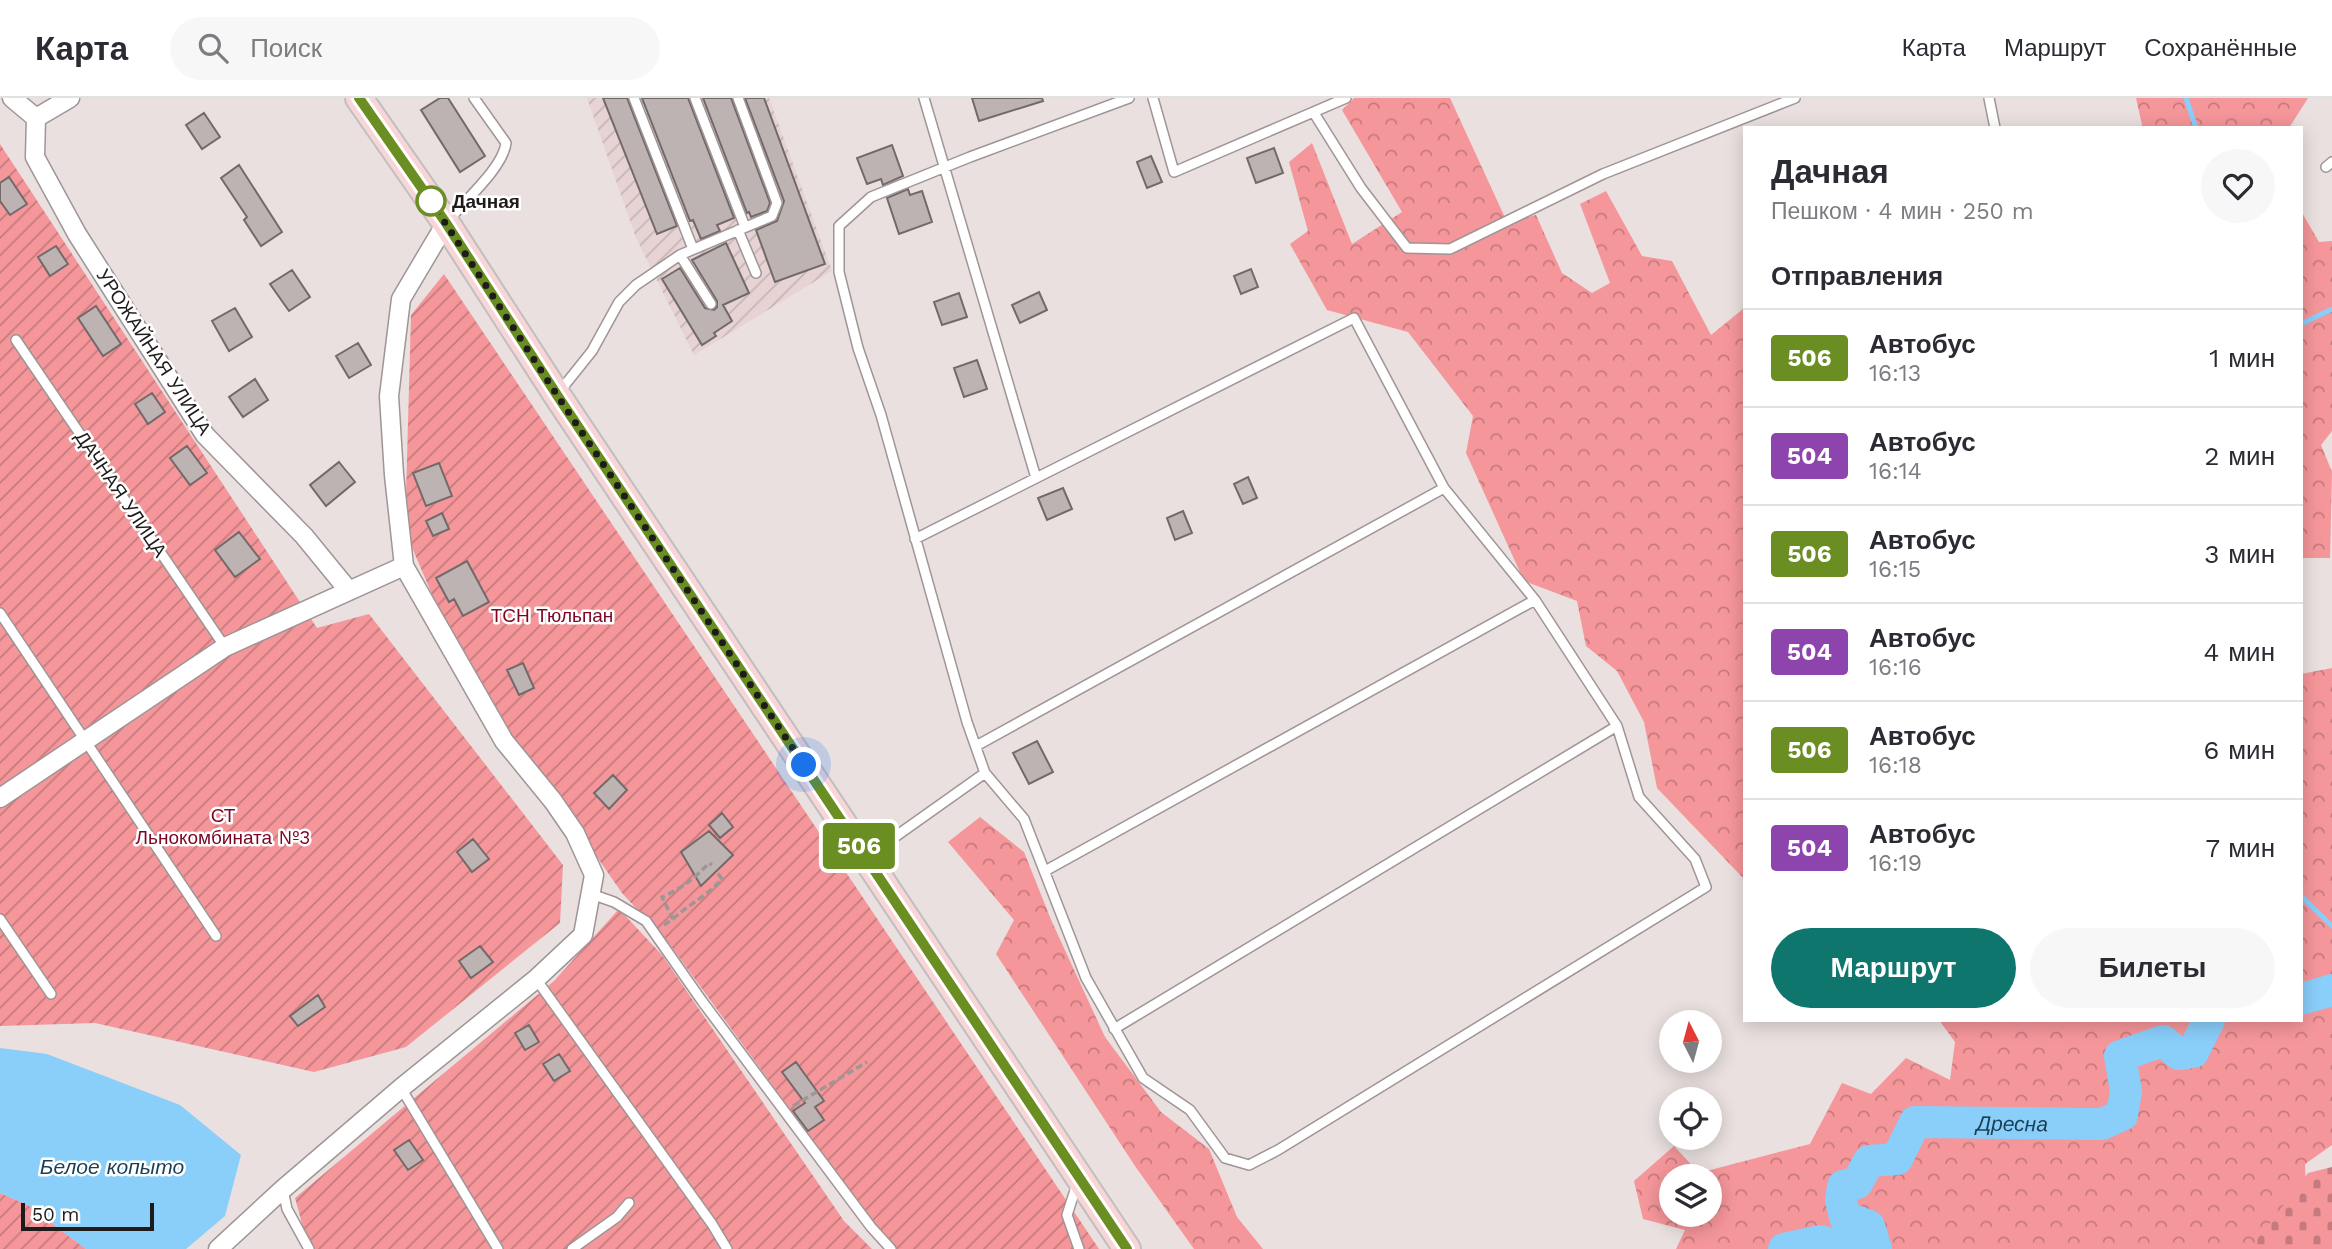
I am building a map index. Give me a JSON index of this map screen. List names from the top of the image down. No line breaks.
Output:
{"streets":{"street":["УРОЖАЙНАЯ УЛИЦА"],"lane":["ДАЧНАЯ УЛИЦА"]},"water":["Дресна","Белое копыто"],"parks":["ТСН Тюльпан","СТ Льнокомбината №3"],"places":["Дачная"],"lines":["bus line 506"],"scale_bar":"50 m","north":"top","page":{"header":"Карта","search":"Поиск","nav":["Карта","Маршрут","Сохранённые"],"on_map":"506","heading":[["Дачная","Пешком · 4 мин · 250 m"],"Отправления"],"list":[{"mark":"506","name":"Автобус","note":"16:13","value":"1 мин"},{"mark":"504","name":"Автобус","note":"16:14","value":"2 мин"},{"mark":"506","name":"Автобус","note":"16:15","value":"3 мин"},{"mark":"504","name":"Автобус","note":"16:16","value":"4 мин"},{"mark":"506","name":"Автобус","note":"16:18","value":"6 мин"},{"mark":"504","name":"Автобус","note":"16:19","value":"7 мин"}],"buttons":["Маршрут","Билеты"],"scale":"50 m"}}
